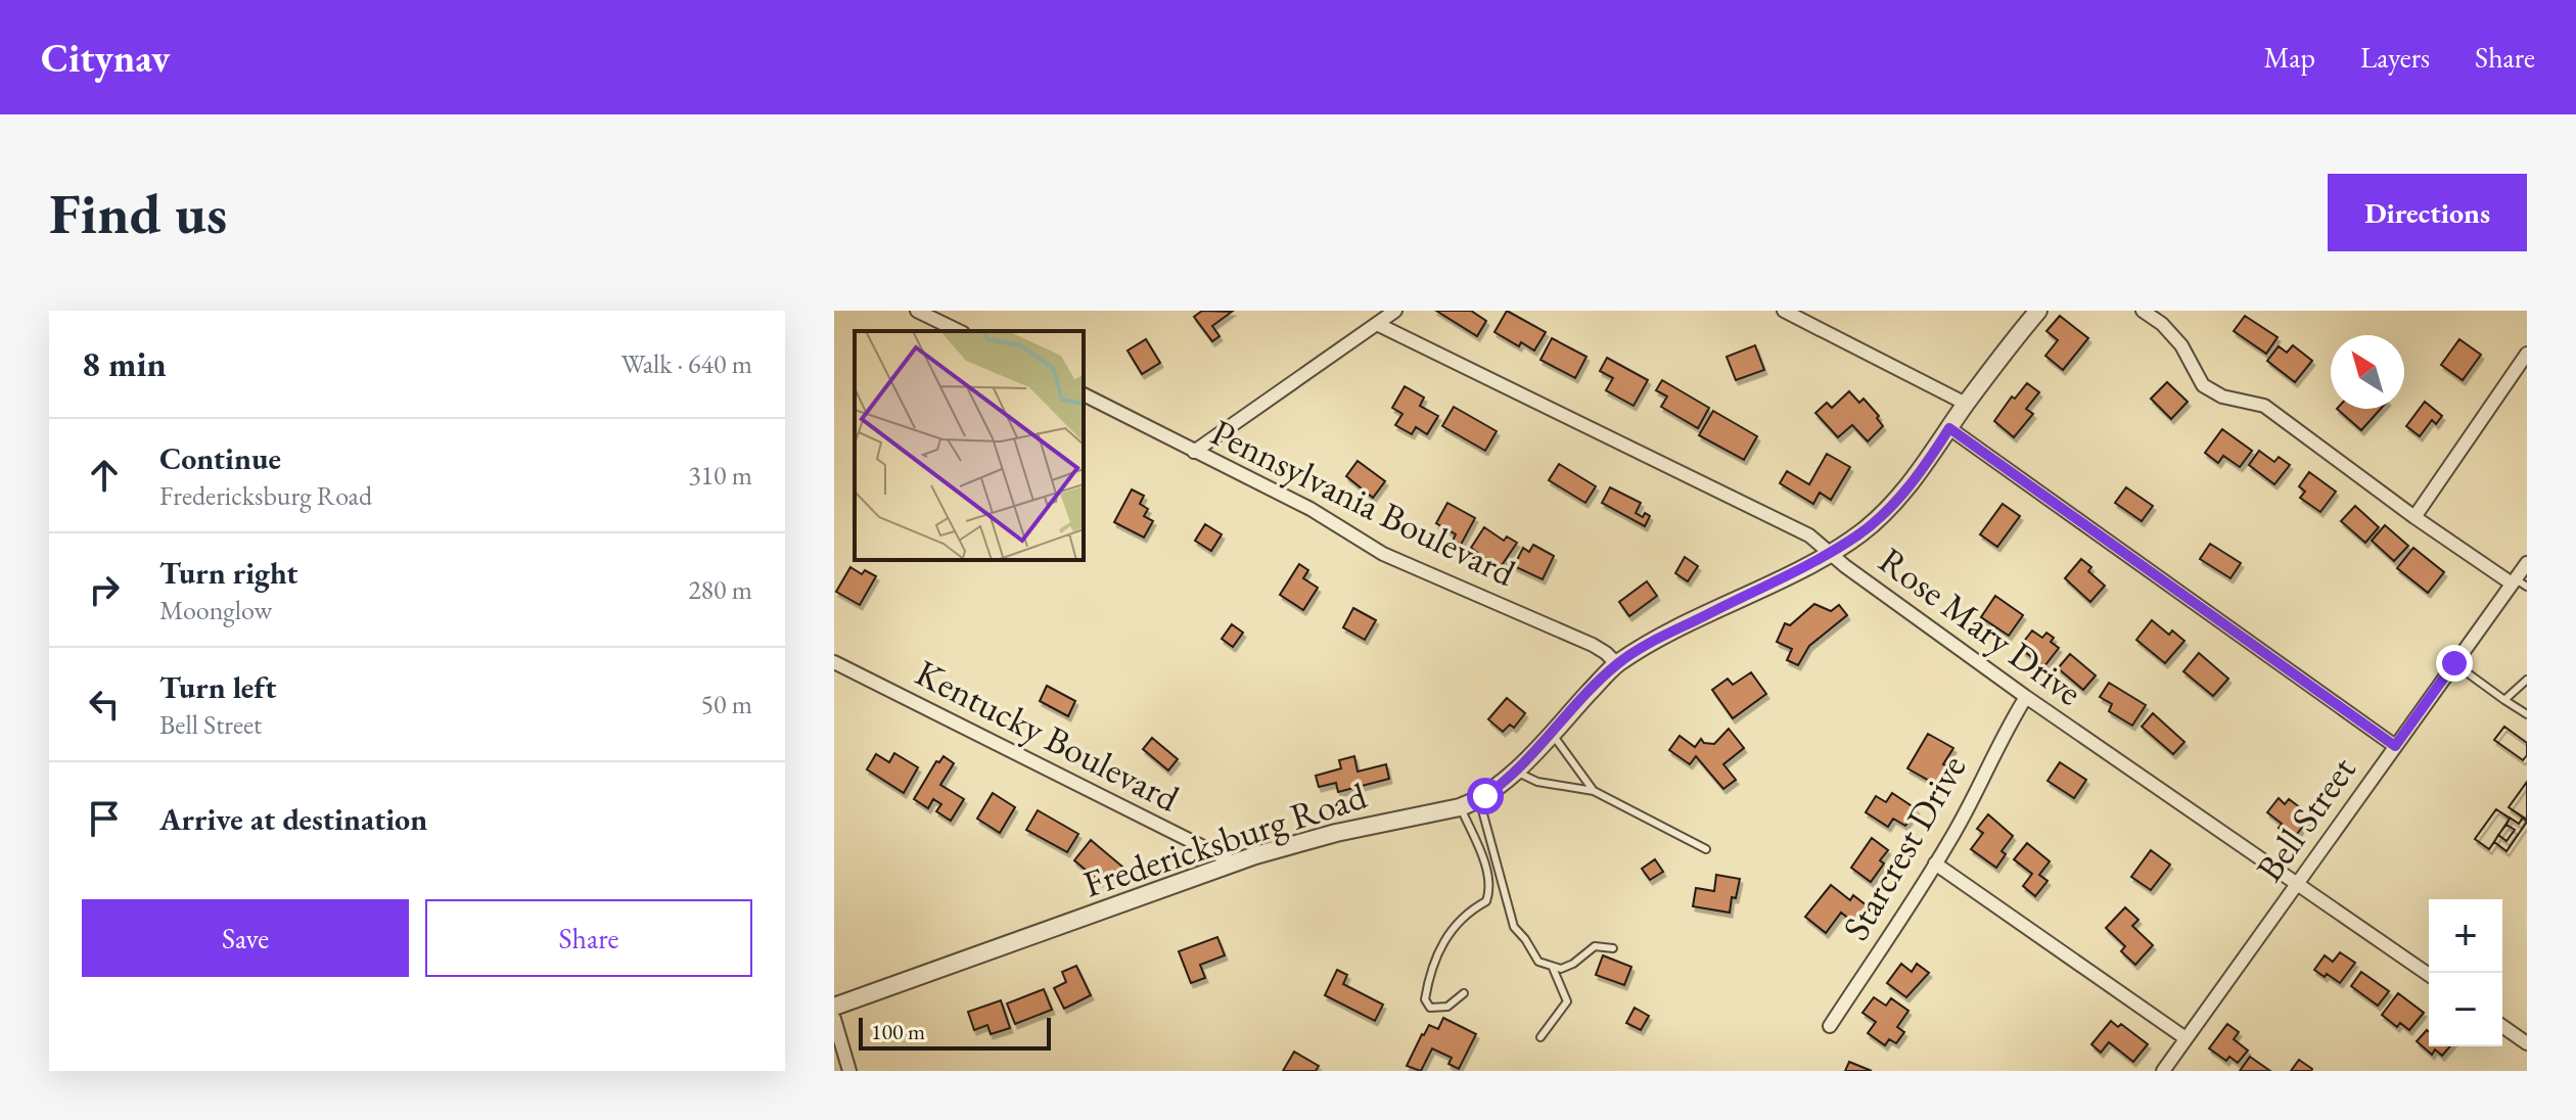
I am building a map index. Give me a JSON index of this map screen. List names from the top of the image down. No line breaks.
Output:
{"streets":{"street":["Pennsylvania Boulevard","Rose Mary Drive","Kentucky Boulevard","Bell Street","Fredericksburg Road","Starcrest Drive"]},"crossings":[["Pennsylvania Boulevard","Fredericksburg Road"],["Rose Mary Drive","Bell Street"],["Rose Mary Drive","Fredericksburg Road"],["Rose Mary Drive","Starcrest Drive"],["Kentucky Boulevard","Fredericksburg Road"]],"scale_bar":"100 m","north":"top left","page":{"header":"Citynav","nav":["Map","Layers","Share"],"buttons":["Directions",["Save","Share"]],"title":"Find us","heading":["8 min","Walk · 640 m"],"list":[["Continue","Fredericksburg Road","310 m"],["Turn right","Moonglow","280 m"],["Turn left","Bell Street","50 m"],"Arrive at destination"],"map_buttons":["+","−"],"scale":"100 m"}}
